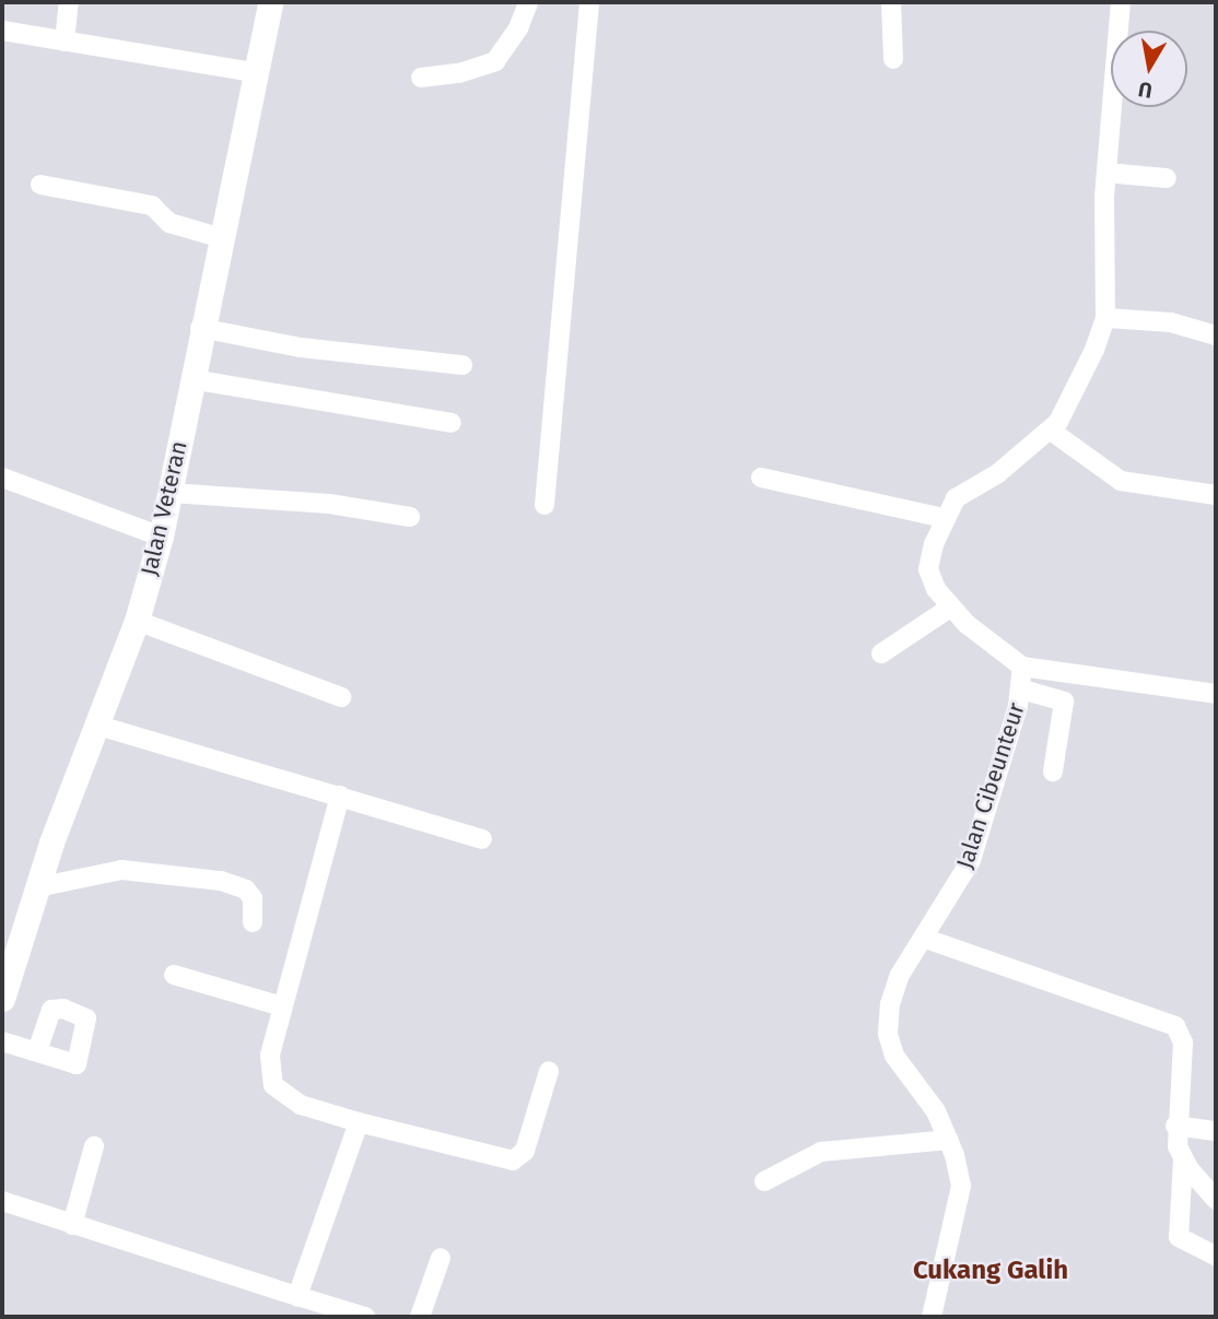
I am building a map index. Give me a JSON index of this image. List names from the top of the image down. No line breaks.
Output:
{"streets":{"main road":["Jalan Veteran"],"street":["Jalan Cibeunteur"]},"districts":["Cukang Galih"],"north":"bottom"}
